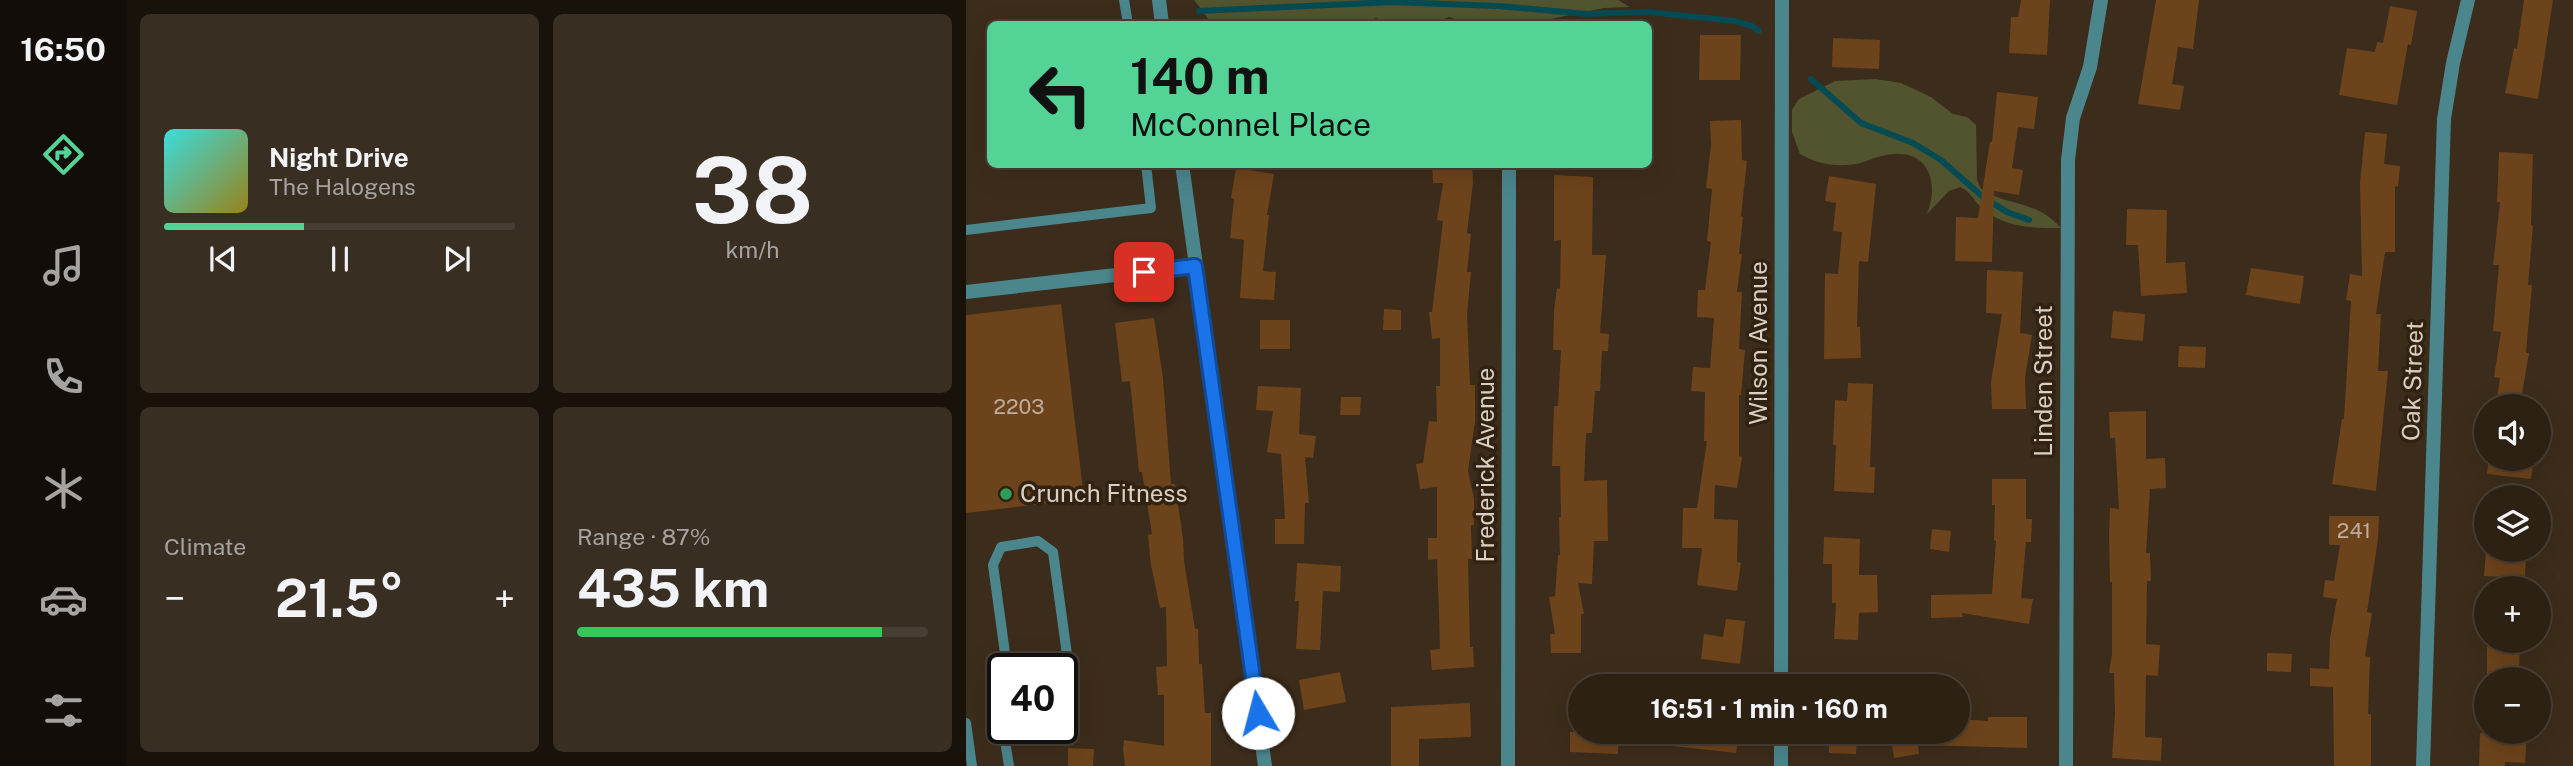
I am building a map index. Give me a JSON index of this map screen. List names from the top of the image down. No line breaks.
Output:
{"streets":{"street":["Wilson Avenue","Linden Street","Oak Street","Frederick Avenue"]},"places":["Crunch Fitness"],"house_numbers":["2203","241"],"page":{"tabs":"16:50","tile":[["38","km/h"],"Climate",["Range · 87%","435 km"]],"turn":["140 m","McConnel Place"],"song":["Night Drive","The Halogens"],"map_buttons":["+","−"],"heat":["−","21.5°","+"],"limit":"40","trip":"16:51 · 1 min · 160 m"}}
